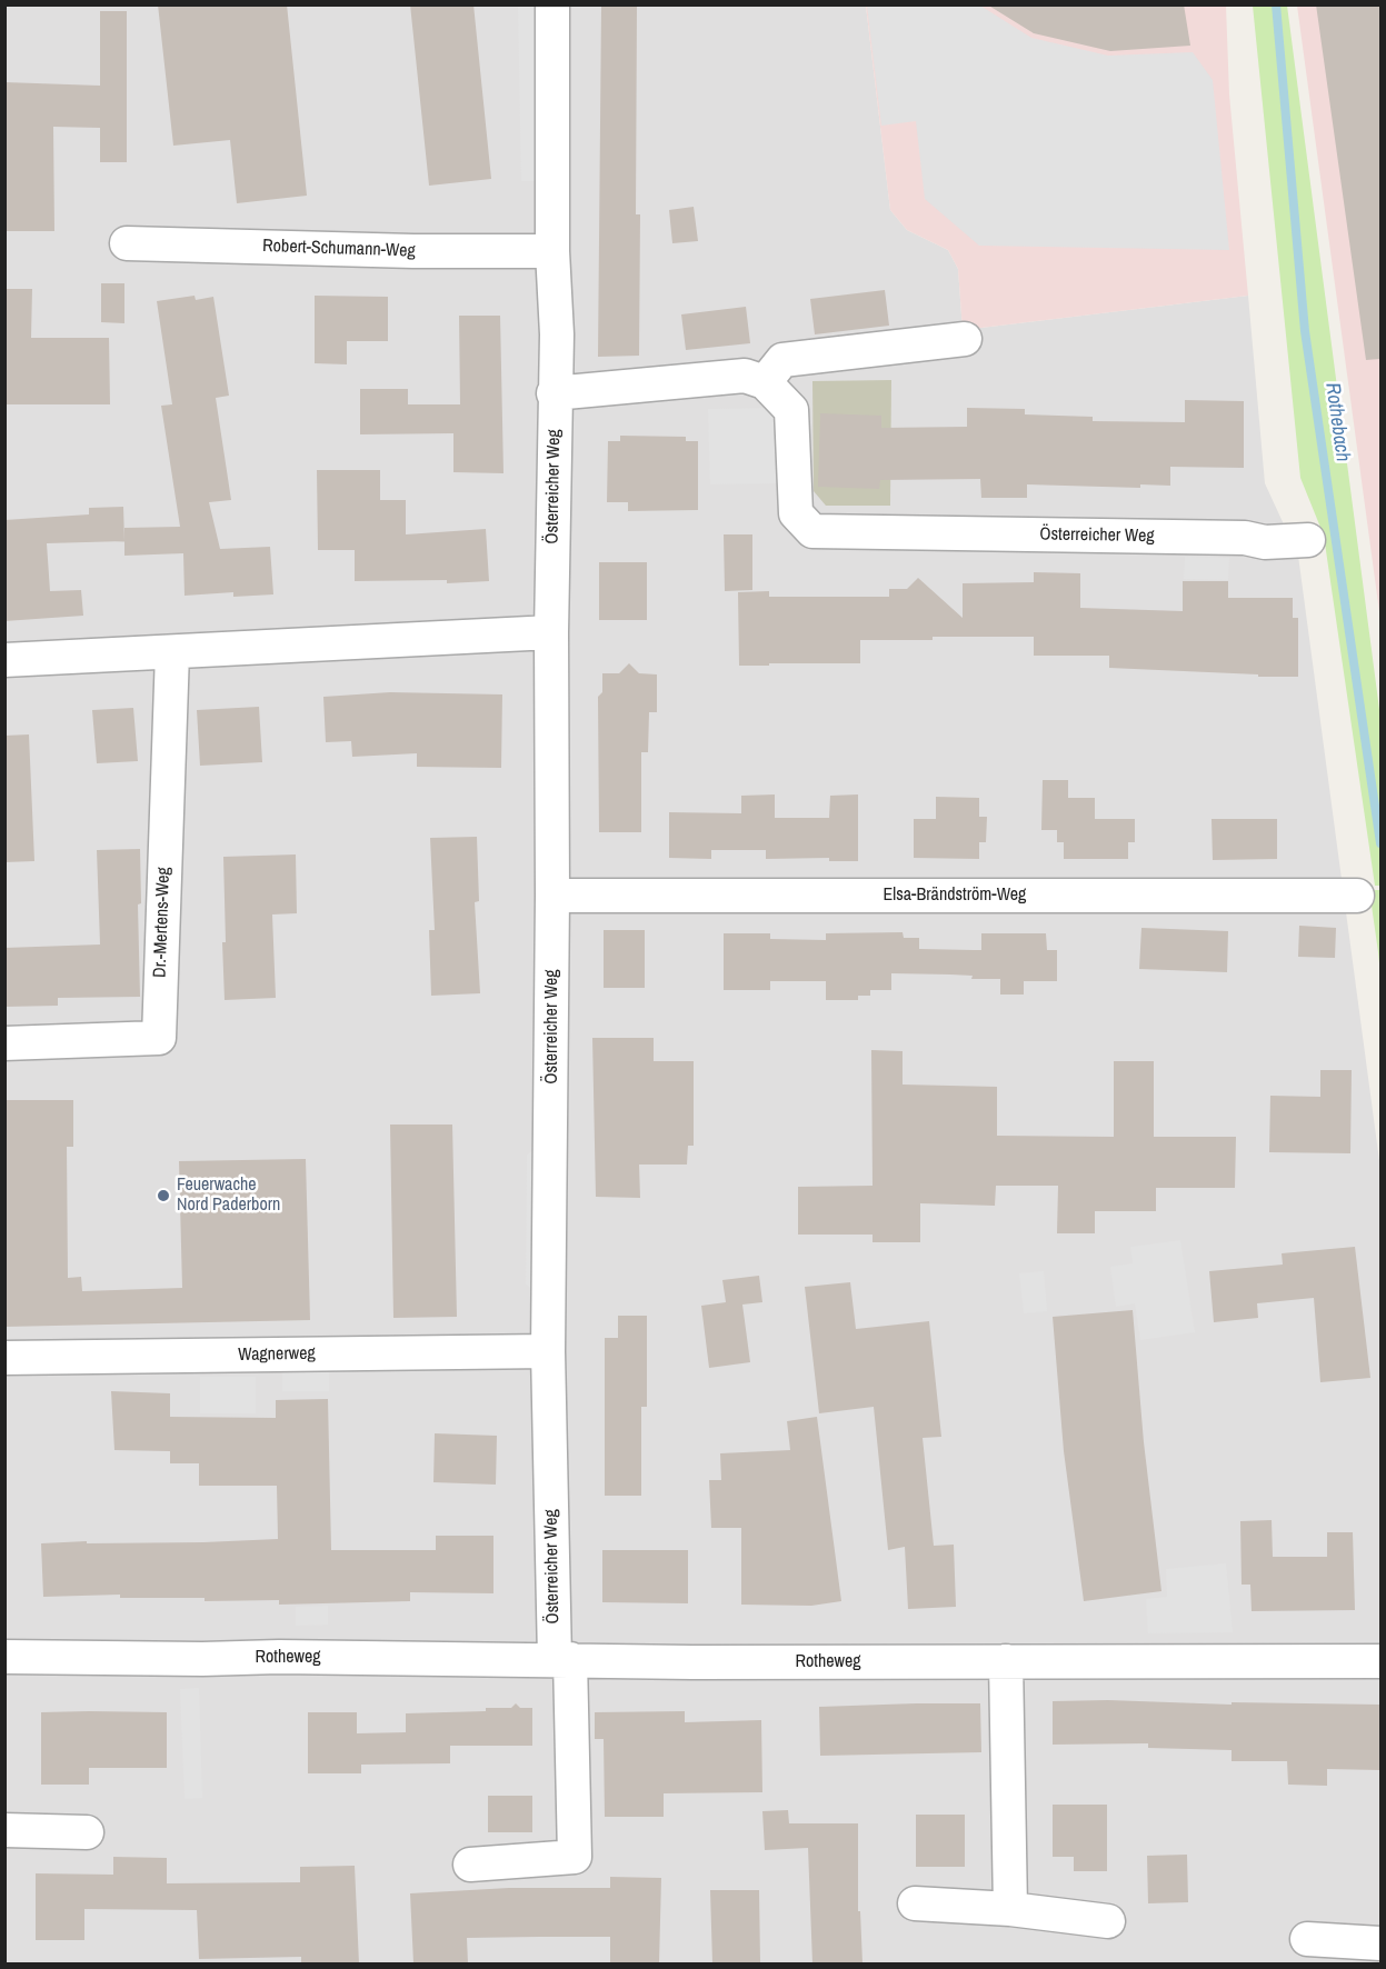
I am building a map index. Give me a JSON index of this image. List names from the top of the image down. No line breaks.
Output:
{"streets":{"street":["Robert-Schumann-Weg","Österreicher Weg","Elsa-Brändström-Weg","Dr.-Mertens-Weg","Wagnerweg","Rotheweg"]},"crossings":[["Robert-Schumann-Weg","Österreicher Weg"],["Österreicher Weg","Elsa-Brändström-Weg"],["Österreicher Weg","Wagnerweg"],["Österreicher Weg","Rotheweg"]],"water":["Rothebach"],"places":["Feuerwache Nord Paderborn"]}
